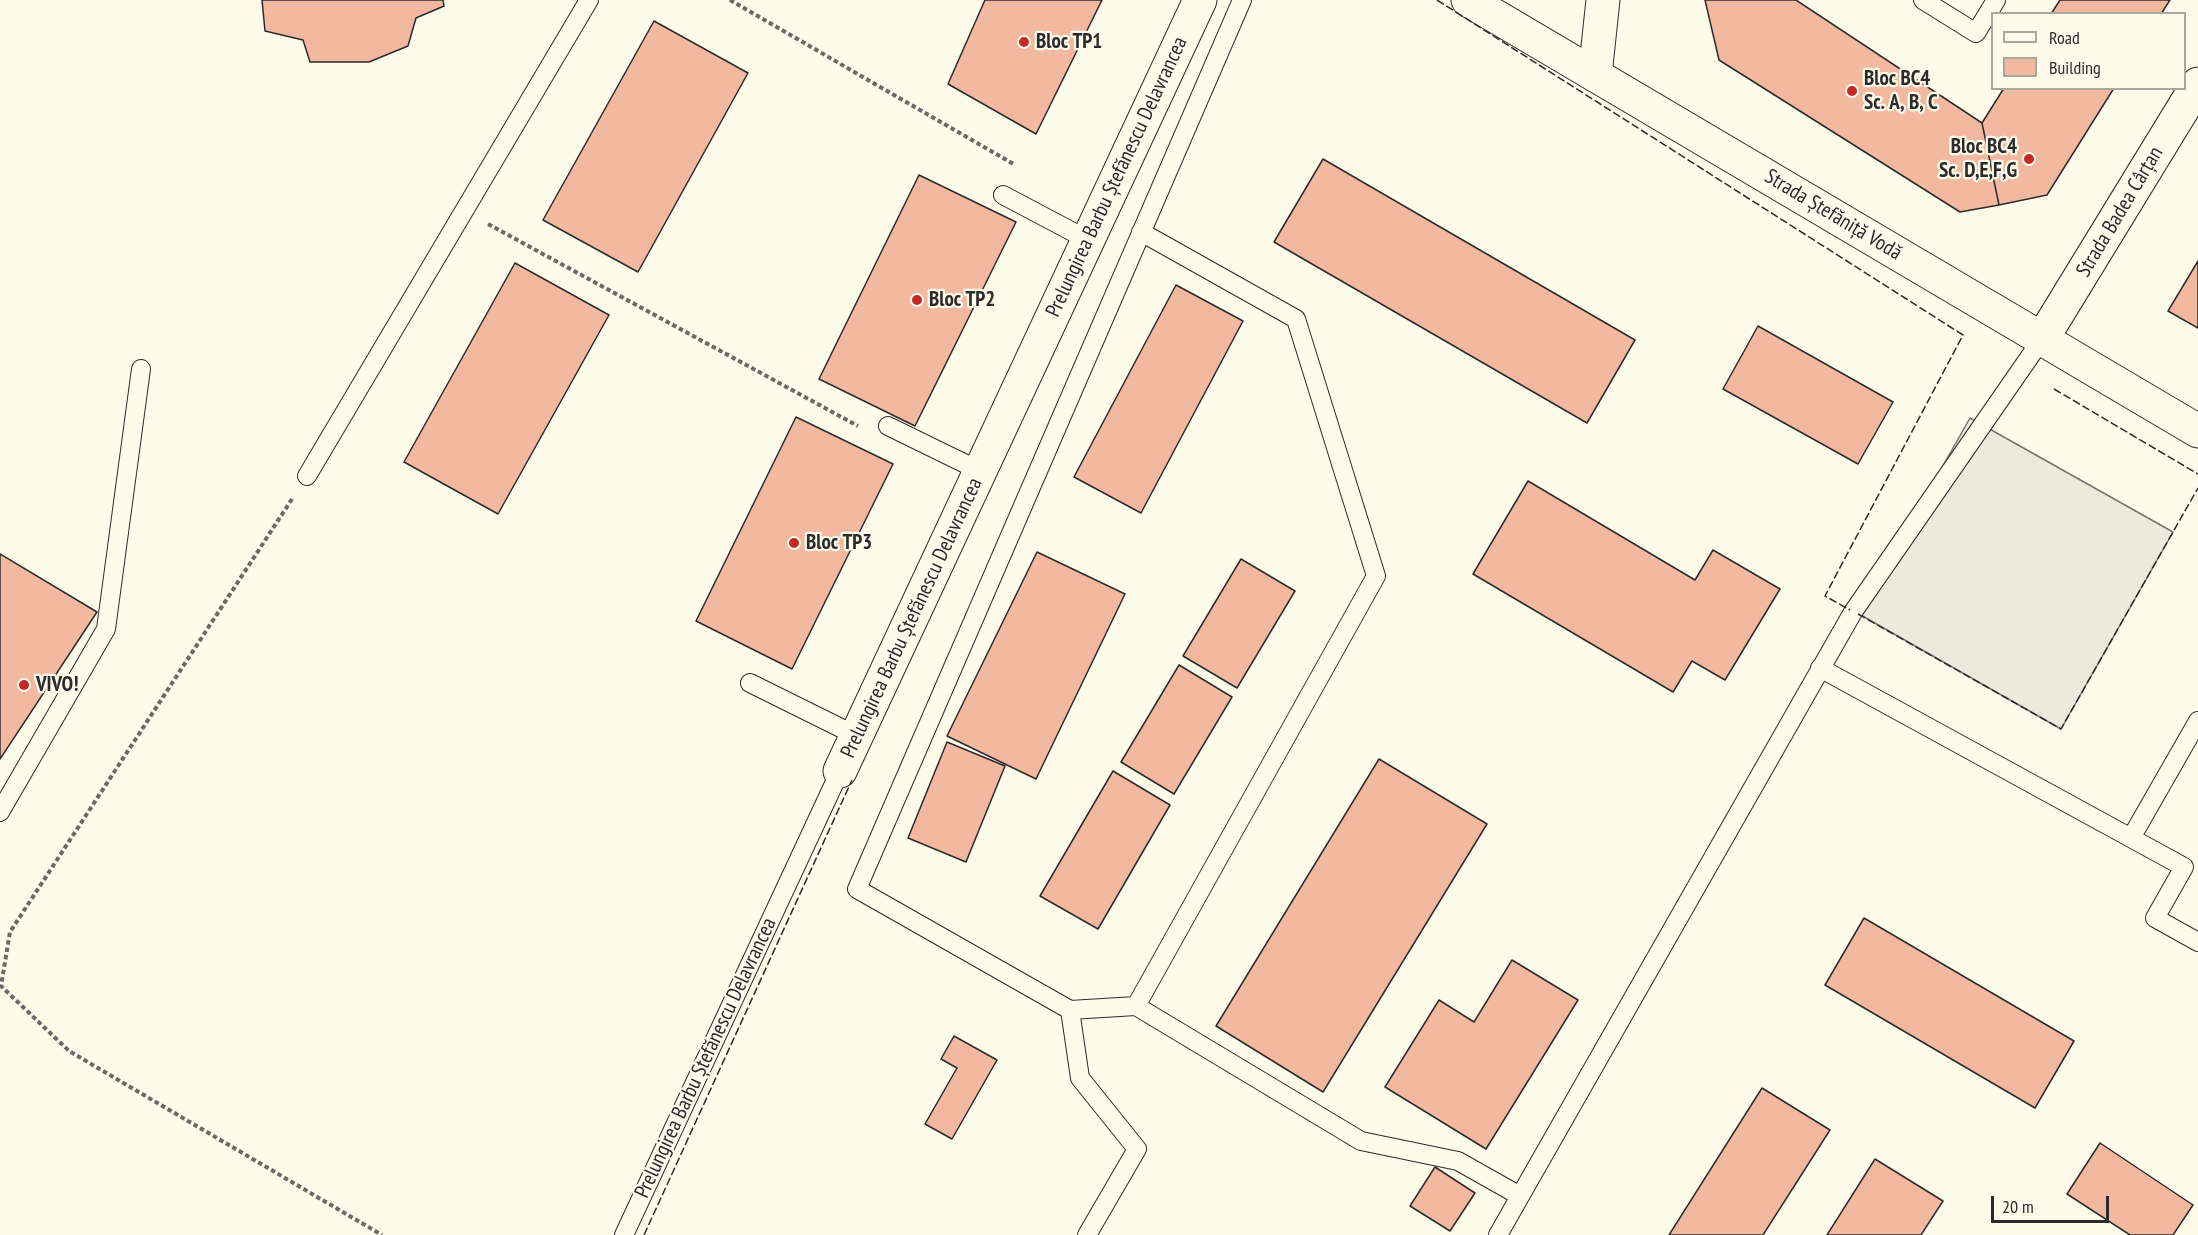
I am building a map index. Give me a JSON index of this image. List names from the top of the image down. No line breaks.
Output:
{"streets":{"street":["Prelungirea Barbu Ștefănescu Delavrancea","Strada Badea Cârțan","Strada Ștefăniță Vodă"]},"crossings":[["Strada Badea Cârțan","Strada Ștefăniță Vodă"]],"places":["Bloc TP1","Bloc BC4 Sc. A, B, C","Bloc BC4 Sc. D,E,F,G","Bloc TP2","Bloc TP3","VIVO!"],"legend":["Road","Building"],"scale_bar":"20 m"}
